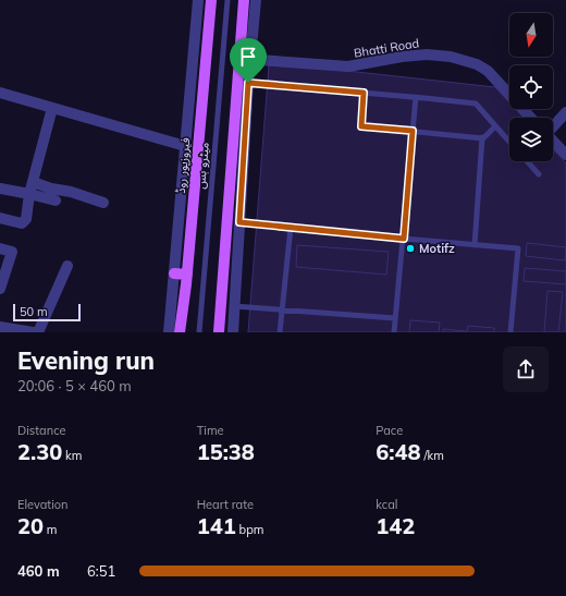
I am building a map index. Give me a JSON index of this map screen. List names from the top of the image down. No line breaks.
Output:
{"streets":{"main road":["فیروزپور روڈ"],"street":["Bhatti Road"],"lane":["میٹرو بس"]},"places":["Motifz"],"scale_bar":"50 m","north":"bottom","page":{"scale":"50 m","heading":["Evening run","20:06 · 5 × 460 m"],"stats":[["Distance","2.30 km"],["Time","15:38"],["Pace","6:48 /km"],["Elevation","20 m"],["Heart rate","141 bpm"],["kcal","142"]],"list":[{"name":"460 m","note":"6:51"}]}}
